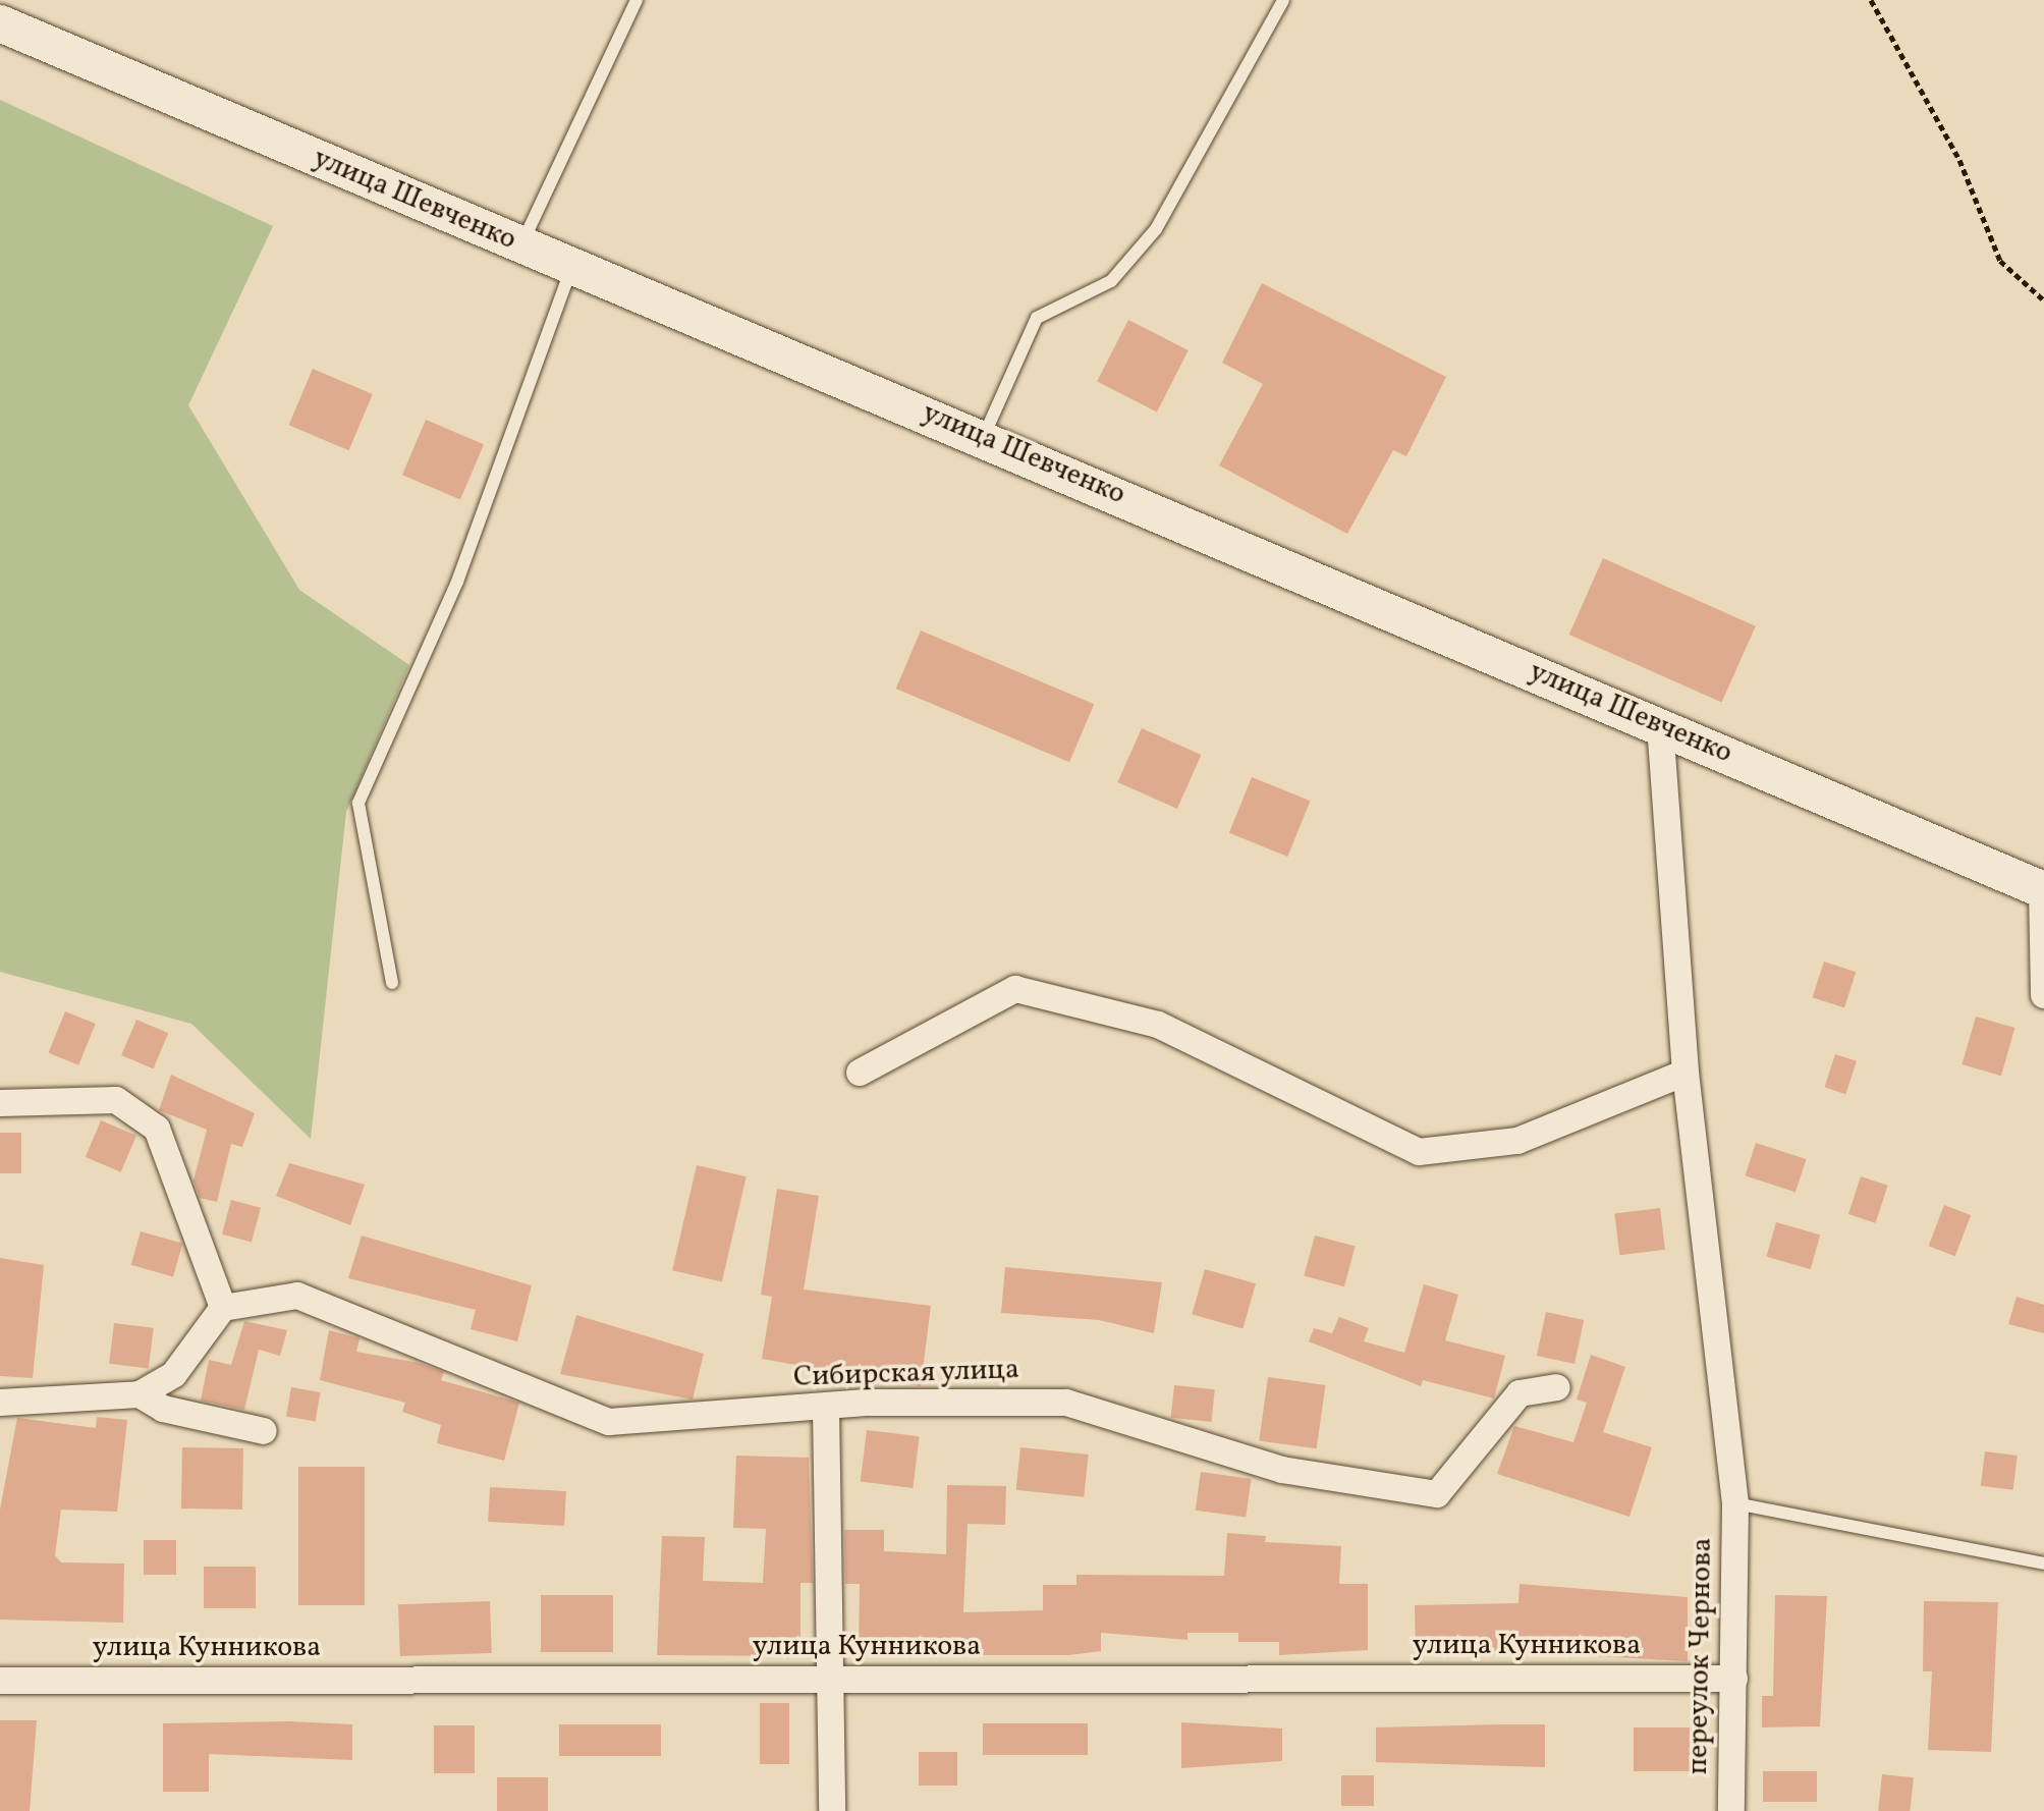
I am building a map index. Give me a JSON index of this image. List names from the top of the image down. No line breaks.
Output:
{"streets":{"street":["улица Шевченко","Сибирская улица","улица Кунникова","переулок Чернова"]},"crossings":[["улица Шевченко","переулок Чернова"],["улица Кунникова","переулок Чернова"]]}
